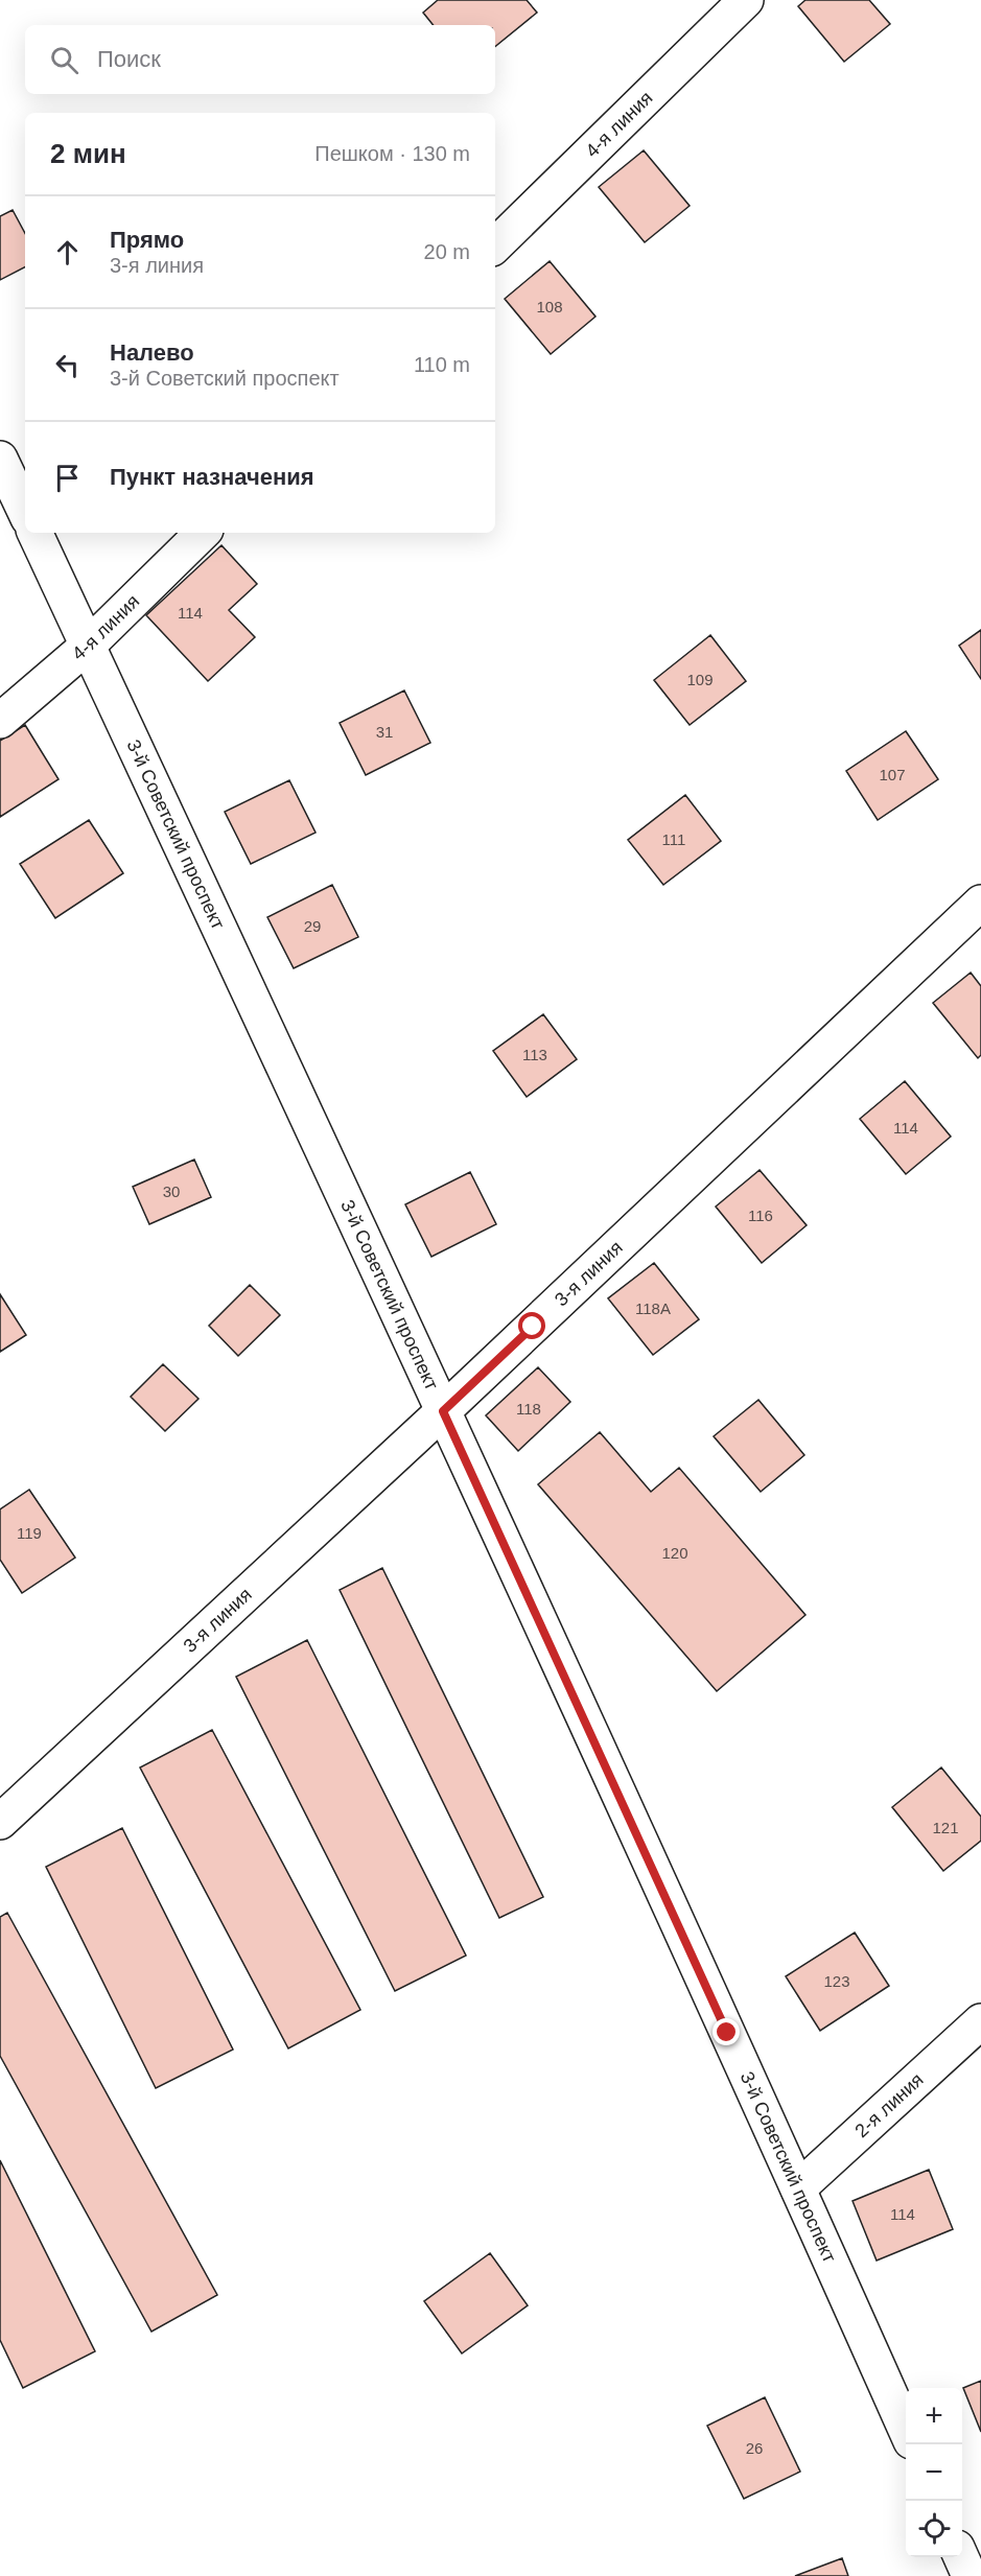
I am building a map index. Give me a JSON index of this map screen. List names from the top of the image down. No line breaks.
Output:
{"streets":{"street":["4-я линия","3-й Советский проспект","3-я линия","2-я линия"]},"crossings":[["4-я линия","3-й Советский проспект"],["3-й Советский проспект","3-я линия"],["3-й Советский проспект","2-я линия"]],"house_numbers":["108","114","109","31","107","111","29","113","114","30","116","118А","118","119","120","121","123","114","26"],"page":{"search":"Поиск","heading":["2 мин","Пешком · 130 m"],"list":[["Прямо","3-я линия","20 m"],["Налево","3-й Советский проспект","110 m"],"Пункт назначения"],"map_buttons":["+","−"]}}
